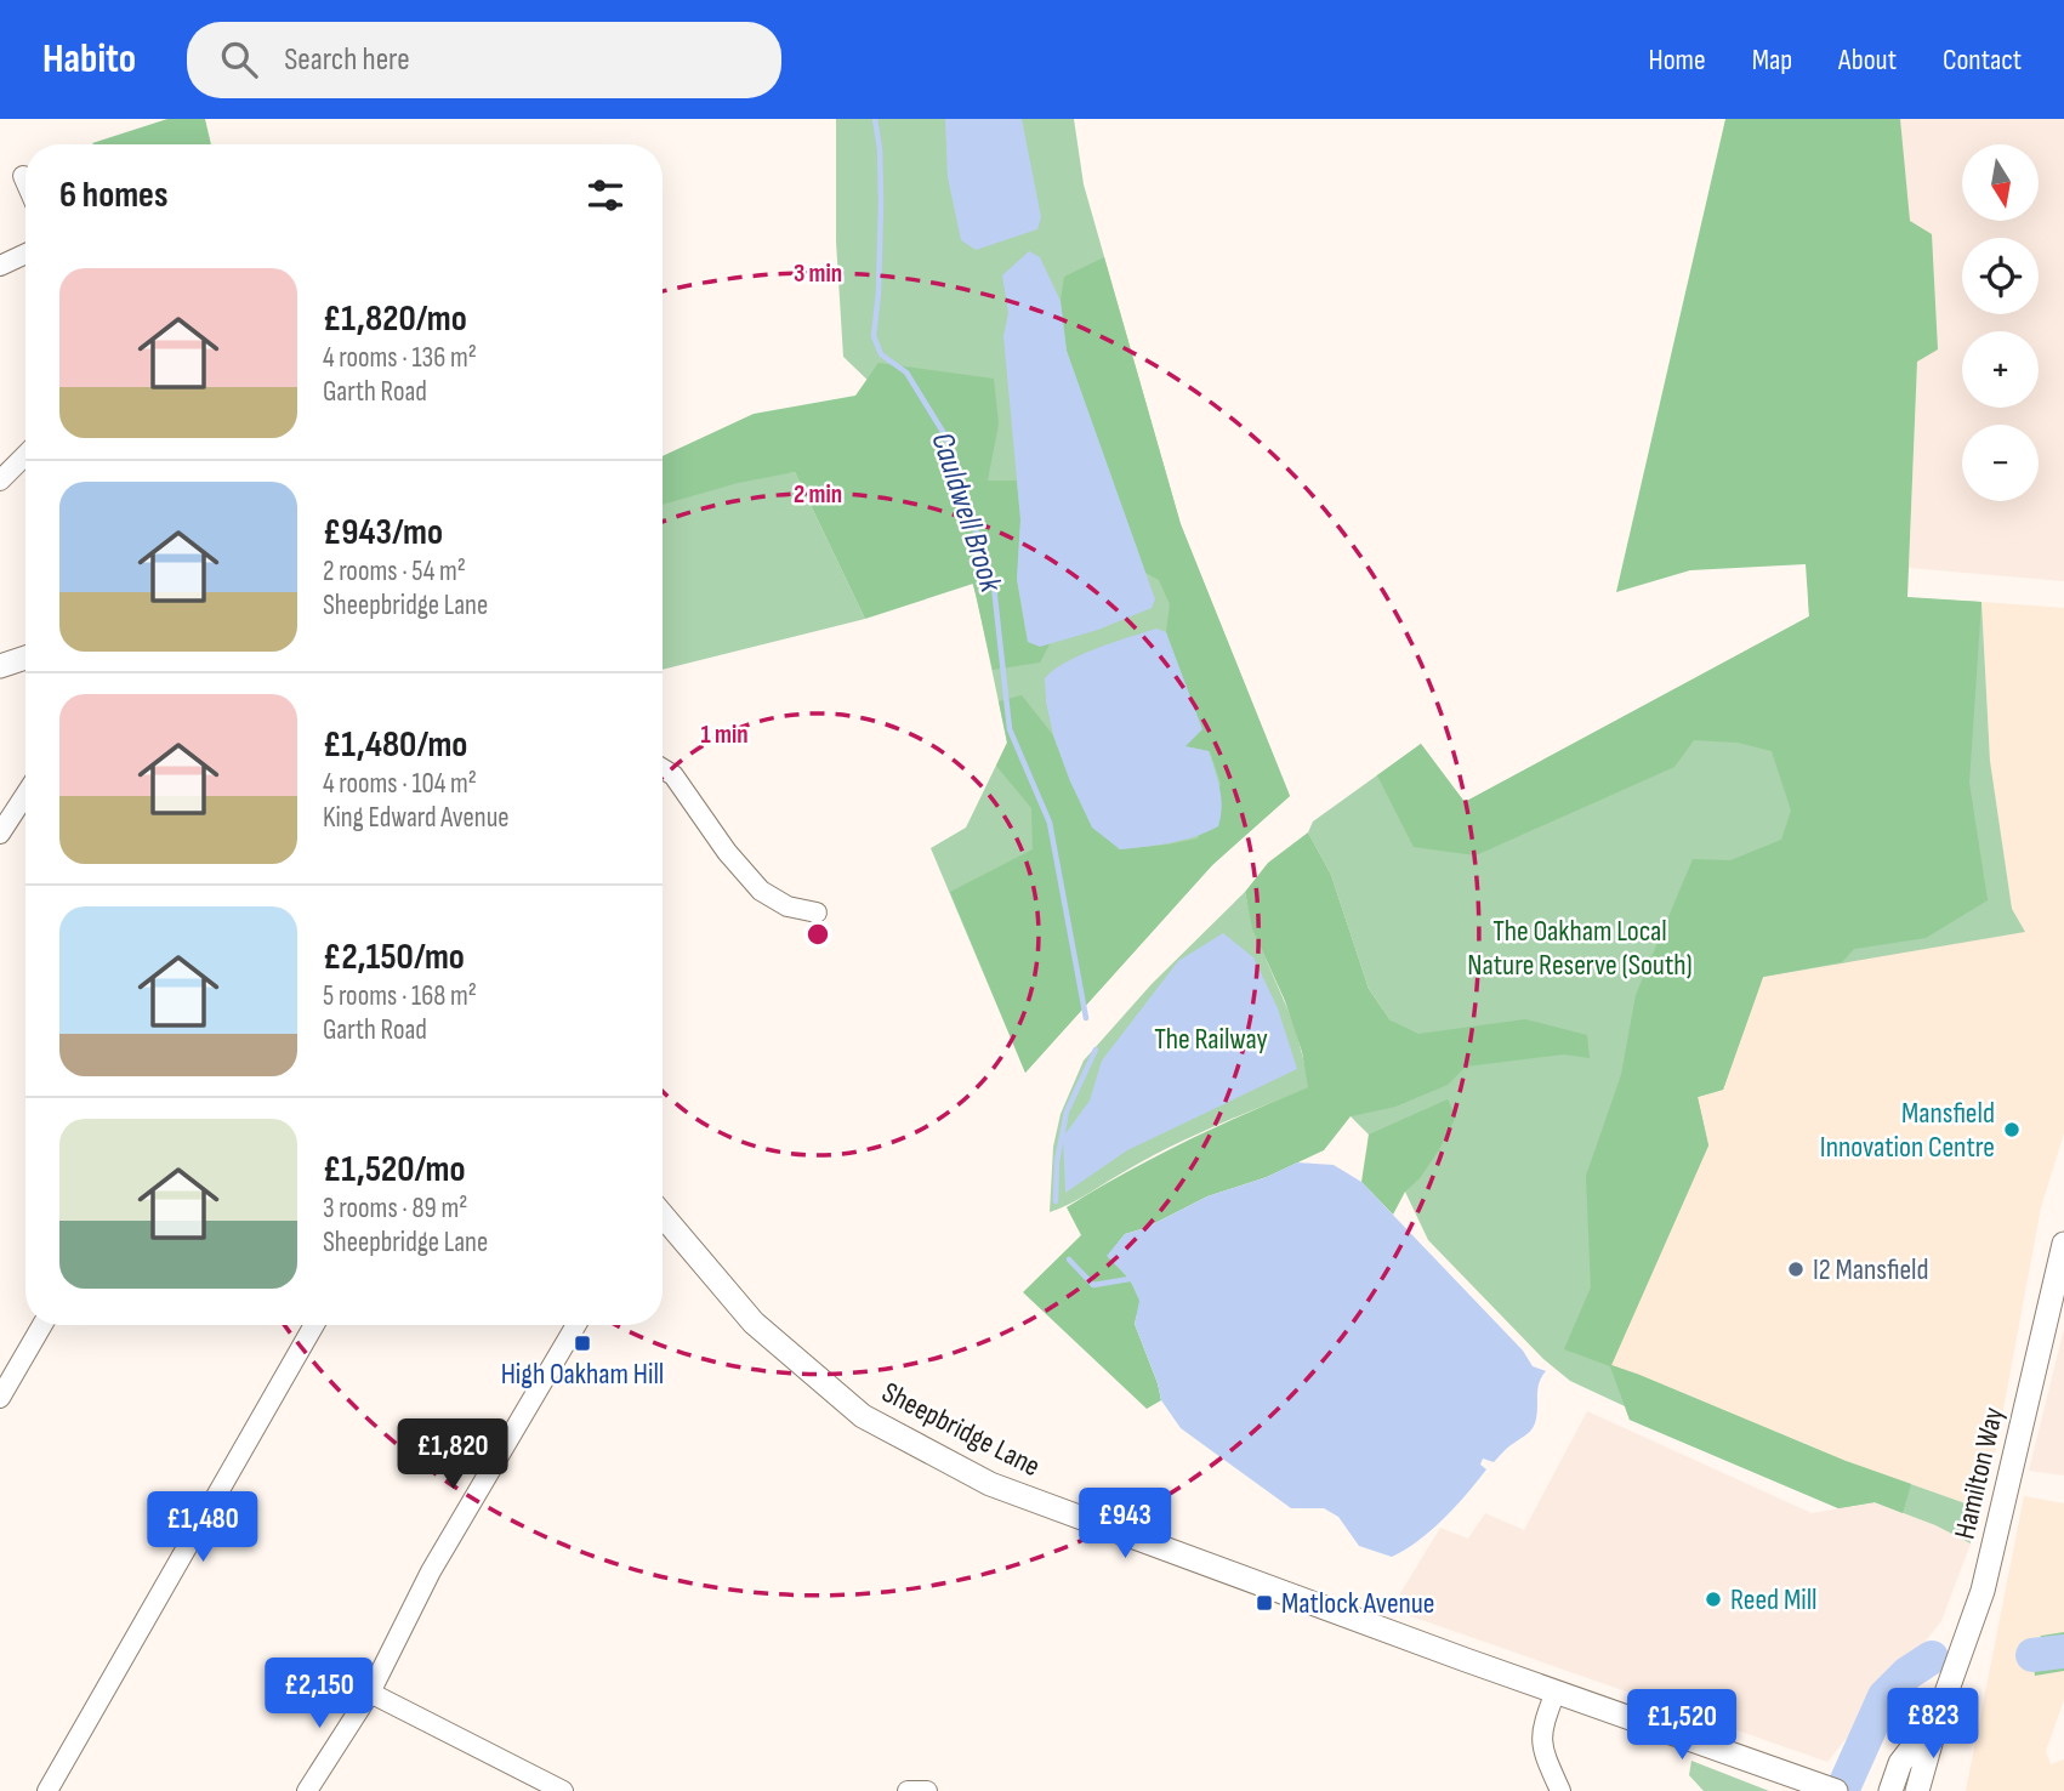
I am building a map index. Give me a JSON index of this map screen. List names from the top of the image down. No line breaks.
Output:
{"streets":{"street":["Sheepbridge Lane","Hamilton Way"]},"water":["Cauldwell Brook"],"parks":["The Oakham Local Nature Reserve (South)","The Railway"],"places":{"other":["Mansfield Innovation Centre","I2 Mansfield","Reed Mill"],"transit":["High Oakham Hill","Matlock Avenue"]},"north":"bottom","page":{"header":"Habito","search":"Search here","nav":["Home","Map","About","Contact"],"map_buttons":["+","−"],"heading":"6 homes","list":[{"name":"£1,820/mo","note":"4 rooms · 136 m² · Garth Road"},{"name":"£943/mo","note":"2 rooms · 54 m² · Sheepbridge Lane"},{"name":"£1,480/mo","note":"4 rooms · 104 m² · King Edward Avenue"},{"name":"£2,150/mo","note":"5 rooms · 168 m² · Garth Road"},{"name":"£1,520/mo","note":"3 rooms · 89 m² · Sheepbridge Lane"}],"price":["£1,820","£943","£1,480","£2,150","£823","£1,520"]},"rings":["3 min","2 min","1 min"]}
